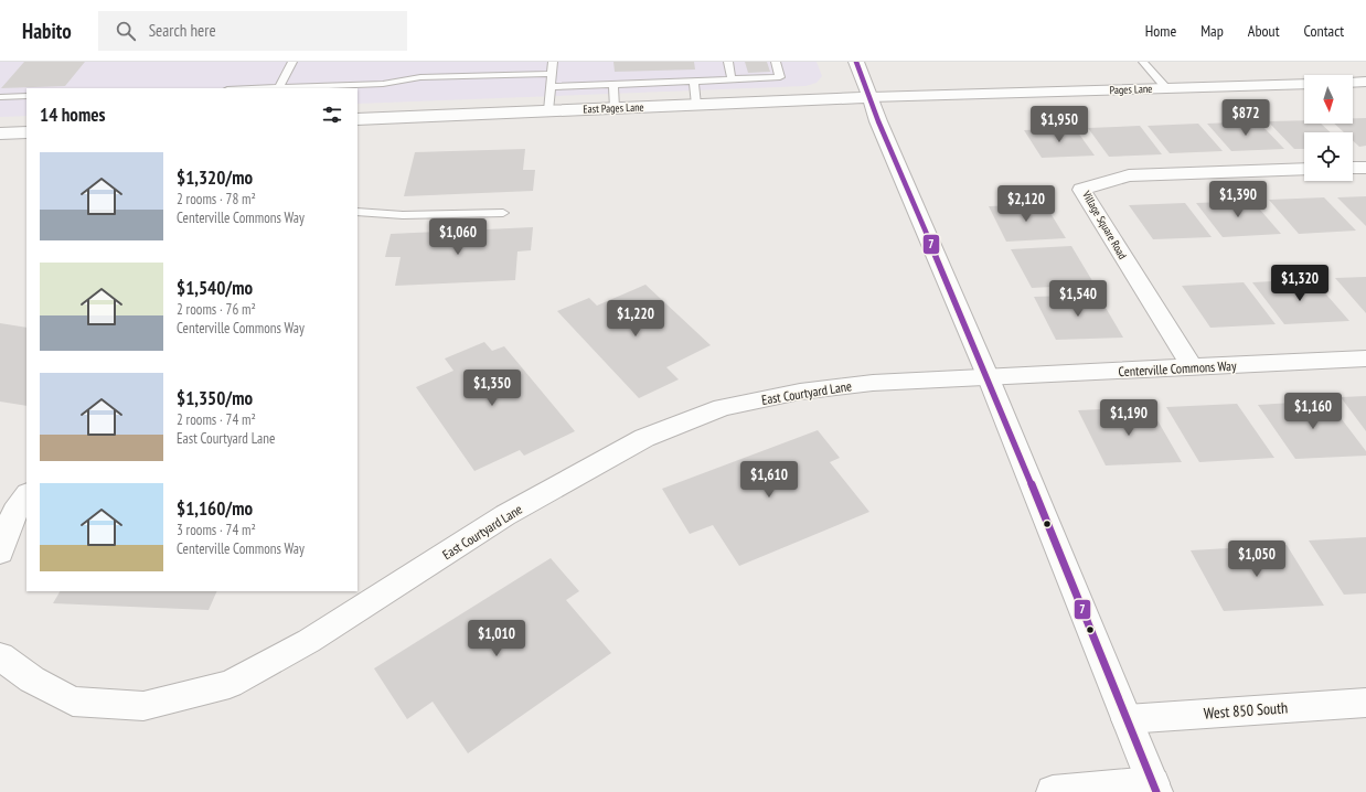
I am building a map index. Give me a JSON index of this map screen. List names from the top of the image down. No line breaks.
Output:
{"streets":{"street":["Pages Lane","East Pages Lane","Village Square Road","Centerville Commons Way","East Courtyard Lane","West 850 South"]},"crossings":[["Pages Lane","East Pages Lane"],["Village Square Road","Centerville Commons Way"],["Centerville Commons Way","East Courtyard Lane"]],"lines":["transit line 7"],"north":"bottom","page":{"header":"Habito","search":"Search here","nav":["Home","Map","About","Contact"],"heading":"14 homes","price":["$872","$1,950","$1,390","$2,120","$1,060","$1,320","$1,540","$1,220","$1,350","$1,160","$1,190","$1,610","$1,050","$1,010"],"list":[{"name":"$1,320/mo","note":"2 rooms · 78 m² · Centerville Commons Way"},{"name":"$1,540/mo","note":"2 rooms · 76 m² · Centerville Commons Way"},{"name":"$1,350/mo","note":"2 rooms · 74 m² · East Courtyard Lane"},{"name":"$1,160/mo","note":"3 rooms · 74 m² · Centerville Commons Way"}]}}
